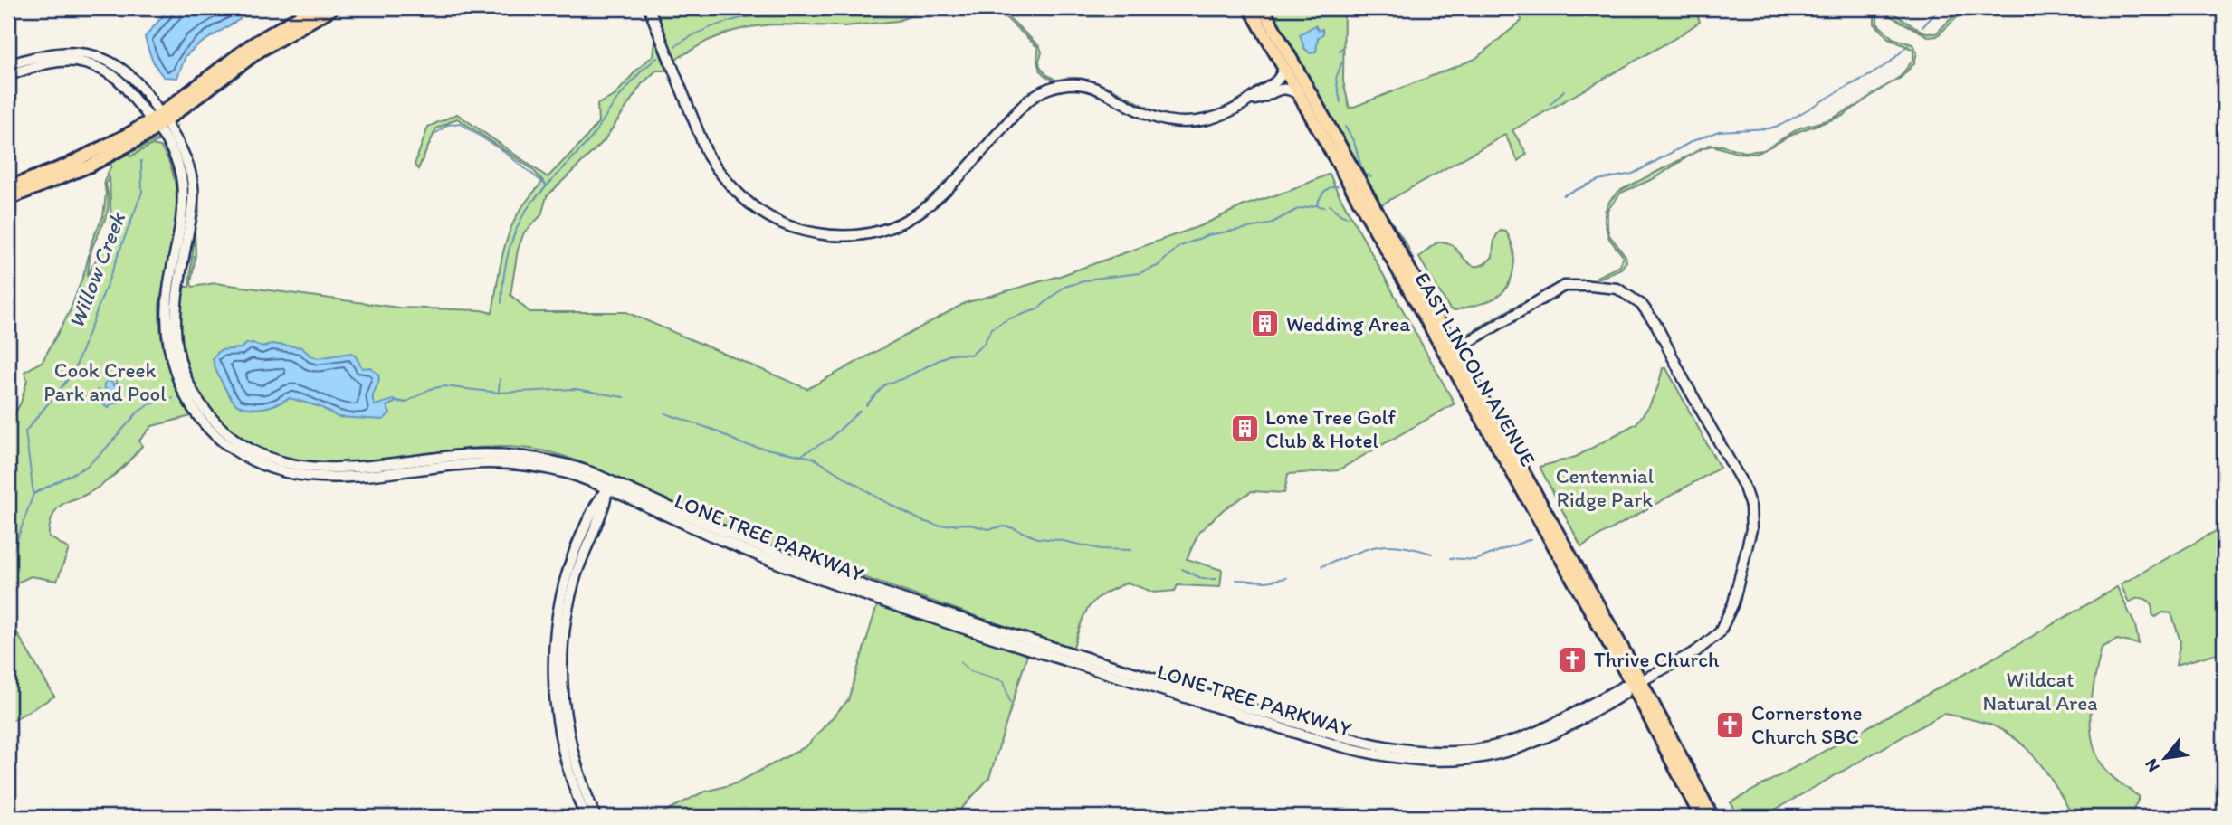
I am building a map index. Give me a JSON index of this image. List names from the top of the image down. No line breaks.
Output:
{"streets":{"main road":["EAST LINCOLN AVENUE"],"street":["LONE TREE PARKWAY"]},"crossings":[["EAST LINCOLN AVENUE","LONE TREE PARKWAY"]],"water":["Willow Creek"],"parks":["Cook Creek Park and Pool","Centennial Ridge Park","Wildcat Natural Area"],"places":{"building":["Wedding Area","Lone Tree Golf Club & Hotel"],"church":["Thrive Church","Cornerstone Church SBC"]},"north":"bottom left"}
